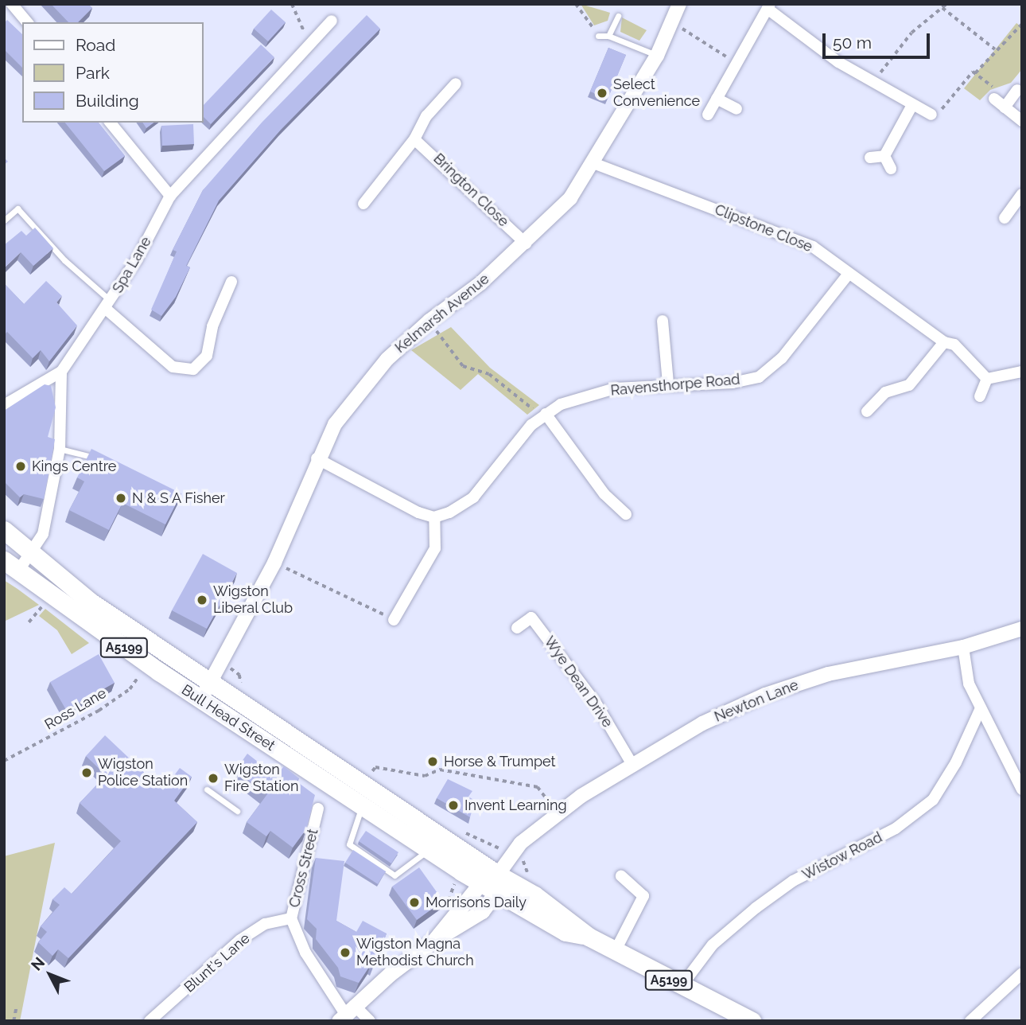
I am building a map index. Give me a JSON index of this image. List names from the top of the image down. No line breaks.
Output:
{"streets":{"main road":["A5199","Bull Head Street"],"street":["Brington Close","Clipstone Close","Spa Lane","Kelmarsh Avenue","Ravensthorpe Road","Wye Dean Drive","Newton Lane","Wistow Road","Cross Street","Blunt's Lane"],"path":["Ross Lane"]},"crossings":[["Brington Close","Kelmarsh Avenue"],["Clipstone Close","Kelmarsh Avenue"],["Clipstone Close","Ravensthorpe Road"],["Kelmarsh Avenue","Bull Head Street"],["A5199","Newton Lane"],["A5199","Bull Head Street"],["A5199","Wistow Road"],["Wye Dean Drive","Newton Lane"],["Newton Lane","Bull Head Street"],["Ross Lane","Bull Head Street"],["Cross Street","Blunt's Lane"]],"places":["Select Convenience","Kings Centre","N & S A Fisher","Wigston Liberal Club","Horse & Trumpet","Wigston Police Station","Wigston Fire Station","Invent Learning","Morrisons Daily","Wigston Magna Methodist Church"],"legend":["Road","Park","Building"],"scale_bar":"50 m","north":"top left"}
